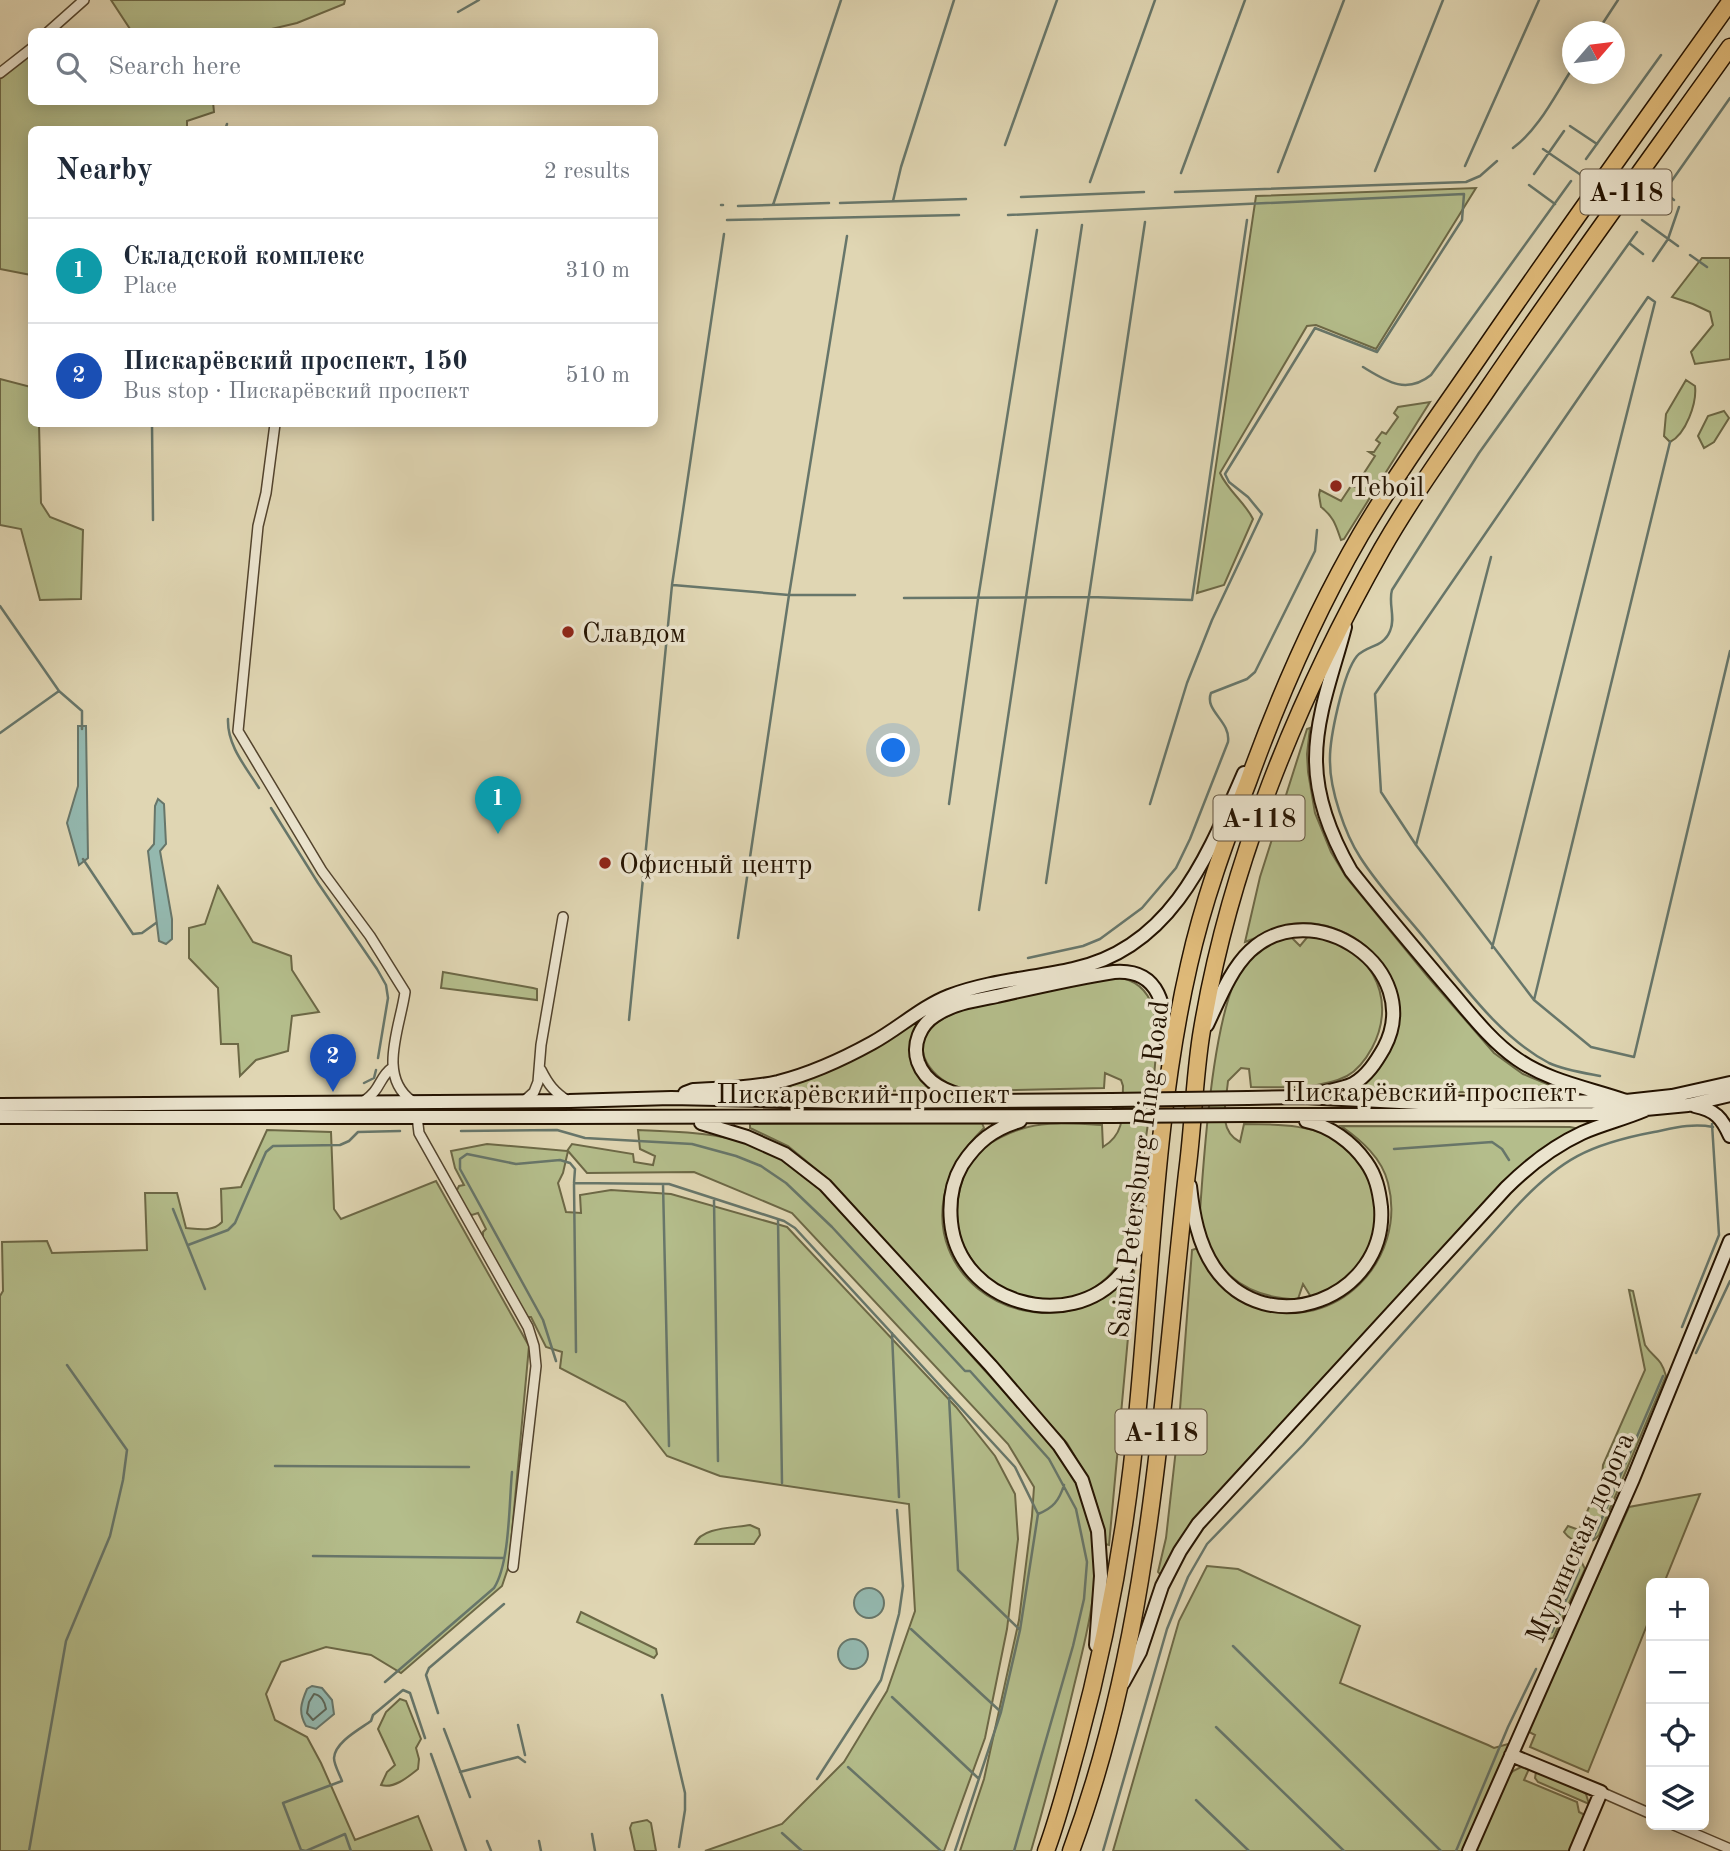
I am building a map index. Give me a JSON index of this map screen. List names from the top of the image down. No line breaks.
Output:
{"streets":{"highway":["А-118","Saint Petersburg Ring Road"],"main road":["Пискарёвский проспект","Муринская дорога"]},"places":["Teboil","Славдом","Офисный центр"],"north":"top right","page":{"search":"Search here","heading":["Nearby","2 results"],"list":[{"mark":"1","name":"Складской комплекс","note":"Place","value":"310 m"},{"mark":"2","name":"Пискарёвский проспект, 150","note":"Bus stop · Пискарёвский проспект","value":"510 m"}],"pins":["1","2"],"map_buttons":["+","−"]}}
